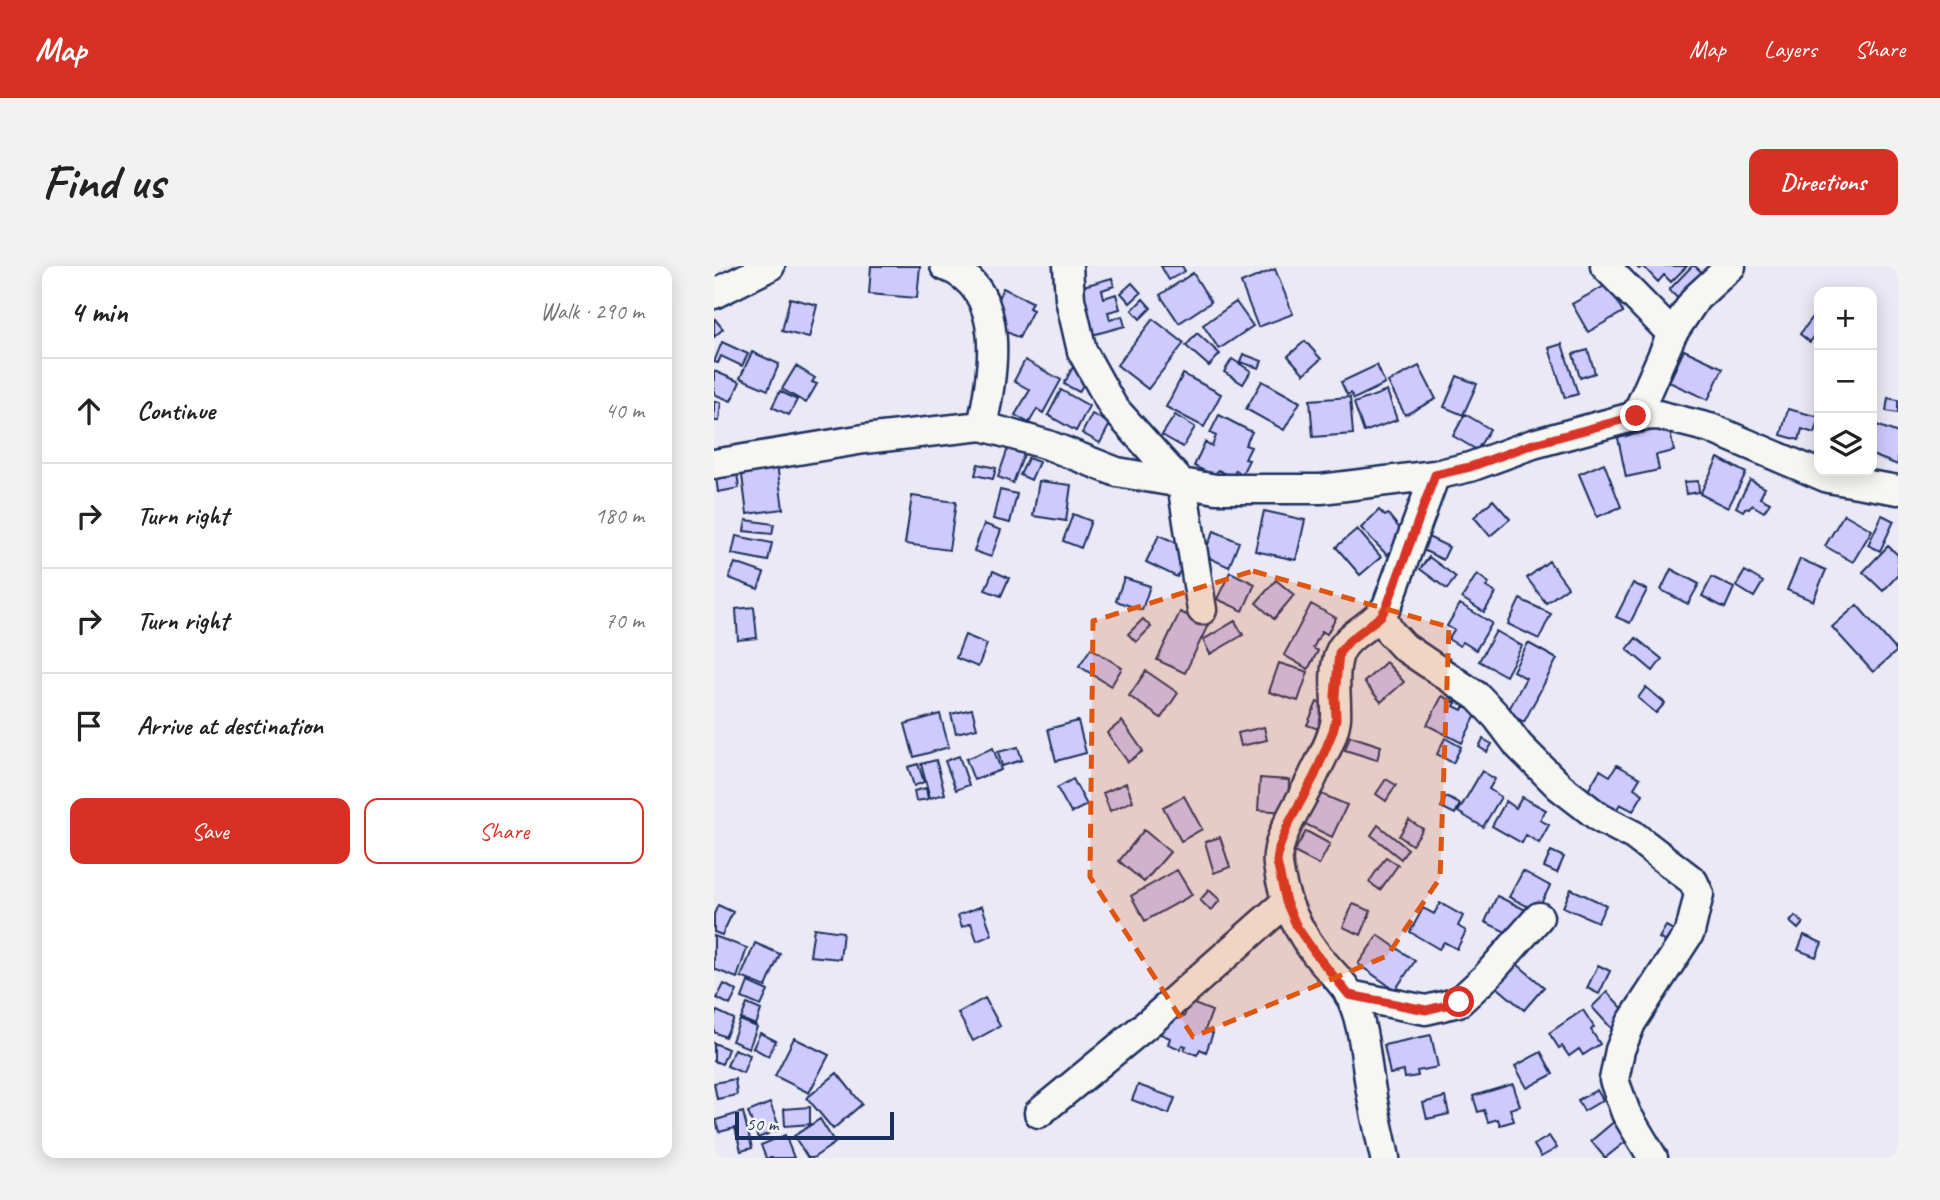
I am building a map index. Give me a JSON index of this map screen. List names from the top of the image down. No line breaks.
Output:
{"scale_bar":"50 m","page":{"header":"Map","nav":["Map","Layers","Share"],"buttons":["Directions",["Save","Share"]],"title":"Find us","heading":["4 min","Walk · 290 m"],"map_buttons":["+","−"],"list":[["Continue","40 m"],["Turn right","180 m"],["Turn right","70 m"],"Arrive at destination"],"scale":"50 m"}}
